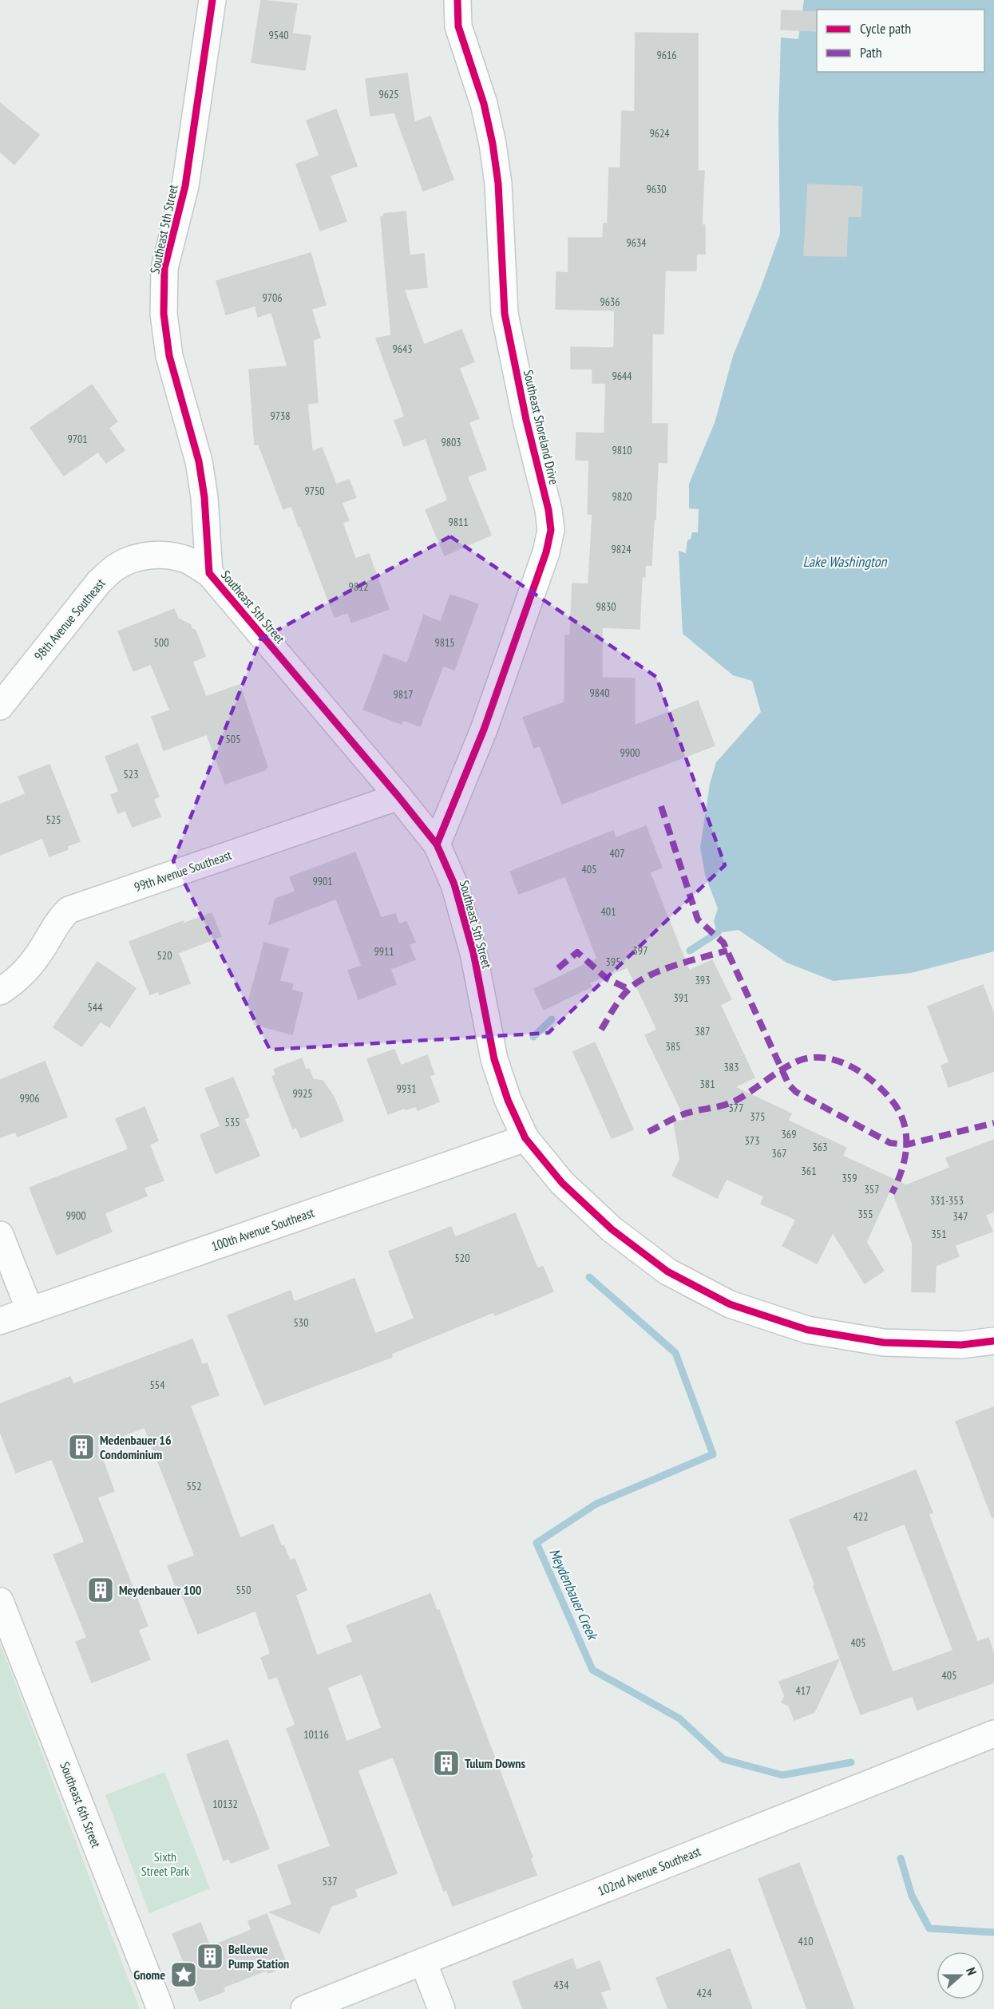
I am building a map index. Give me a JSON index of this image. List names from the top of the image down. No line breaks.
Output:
{"streets":{"street":["Southeast 5th Street","Southeast Shoreland Drive","98th Avenue Southeast","99th Avenue Southeast","100th Avenue Southeast","Southeast 6th Street","102nd Avenue Southeast"]},"crossings":[["Southeast 5th Street","Southeast Shoreland Drive"],["Southeast 5th Street","98th Avenue Southeast"],["Southeast 5th Street","99th Avenue Southeast"],["Southeast 5th Street","100th Avenue Southeast"]],"water":["Lake Washington","Meydenbauer Creek"],"parks":["Sixth Street Park"],"places":{"building":["Medenbauer 16 Condominium","Meydenbauer 100","Tulum Downs","Bellevue Pump Station"],"place":["Gnome"]},"house_numbers":["9540","9616","9625","9624","9630","9634","9706","9636","9643","9644","9738","9701","9803","9810","9750","9820","9811","9824","9812","9830","500","9815","9840","9817","505","9900","523","525","407","405","9901","401","397","9911","520","395","393","391","544","387","385","383","381","9931","9925","9906","377","375","535","369","373","363","367","361","359","357","331-353","355","9900","347","351","520","530","554","552","422","550","405","405","417","10116","10132","537","410","434","424"],"legend":["Cycle path","Path"],"north":"right"}
